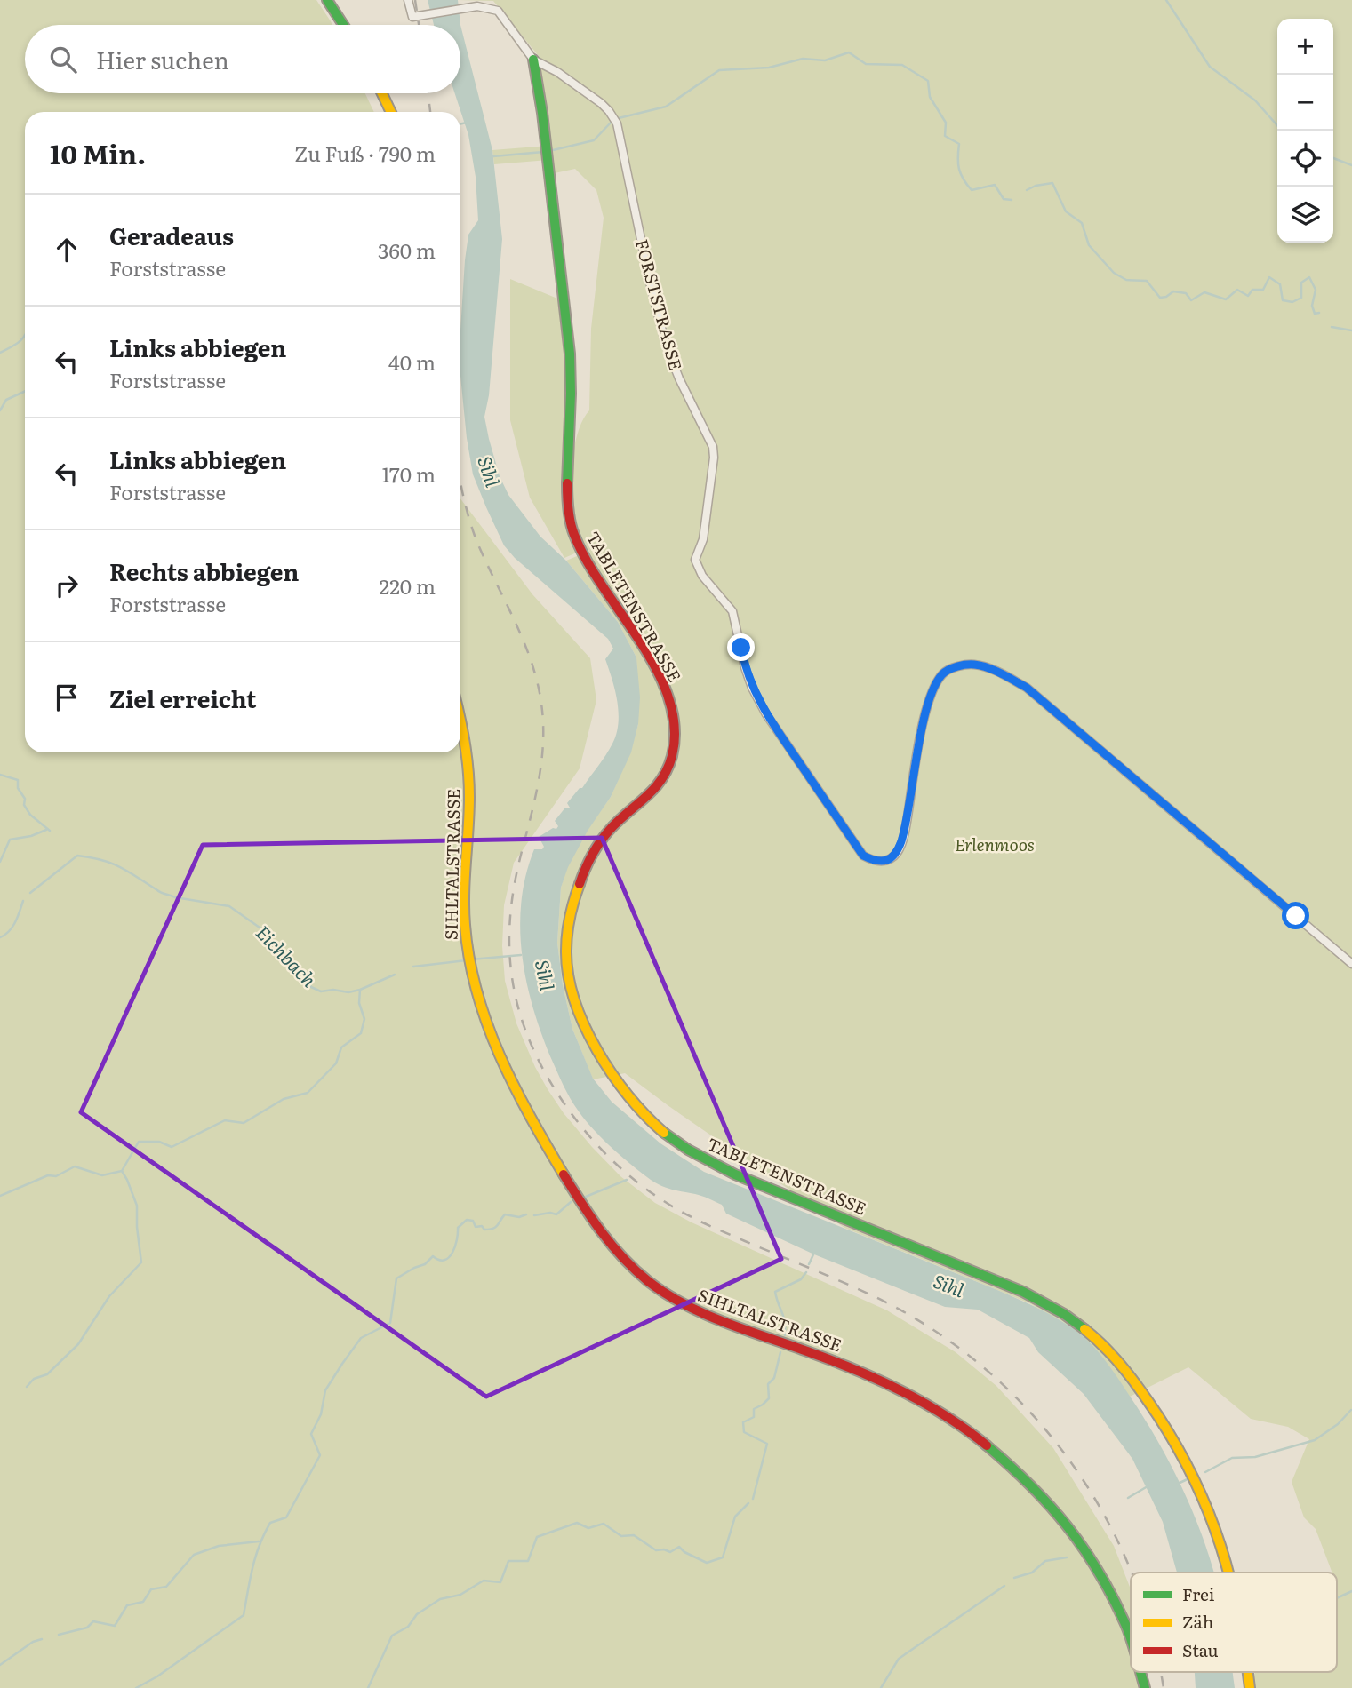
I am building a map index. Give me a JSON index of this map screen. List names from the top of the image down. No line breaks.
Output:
{"streets":{"street":["FORSTSTRASSE","TABLETENSTRASSE","SIHLTALSTRASSE"]},"crossings":[["FORSTSTRASSE","TABLETENSTRASSE"]],"water":["Sihl","Eichbach"],"parks":["Erlenmoos"],"legend":["Frei","Zäh","Stau"],"page":{"map_buttons":["+","−"],"search":"Hier suchen","heading":["10 Min.","Zu Fuß · 790 m"],"list":[["Geradeaus","Forststrasse","360 m"],["Links abbiegen","Forststrasse","40 m"],["Links abbiegen","Forststrasse","170 m"],["Rechts abbiegen","Forststrasse","220 m"],"Ziel erreicht"]}}
